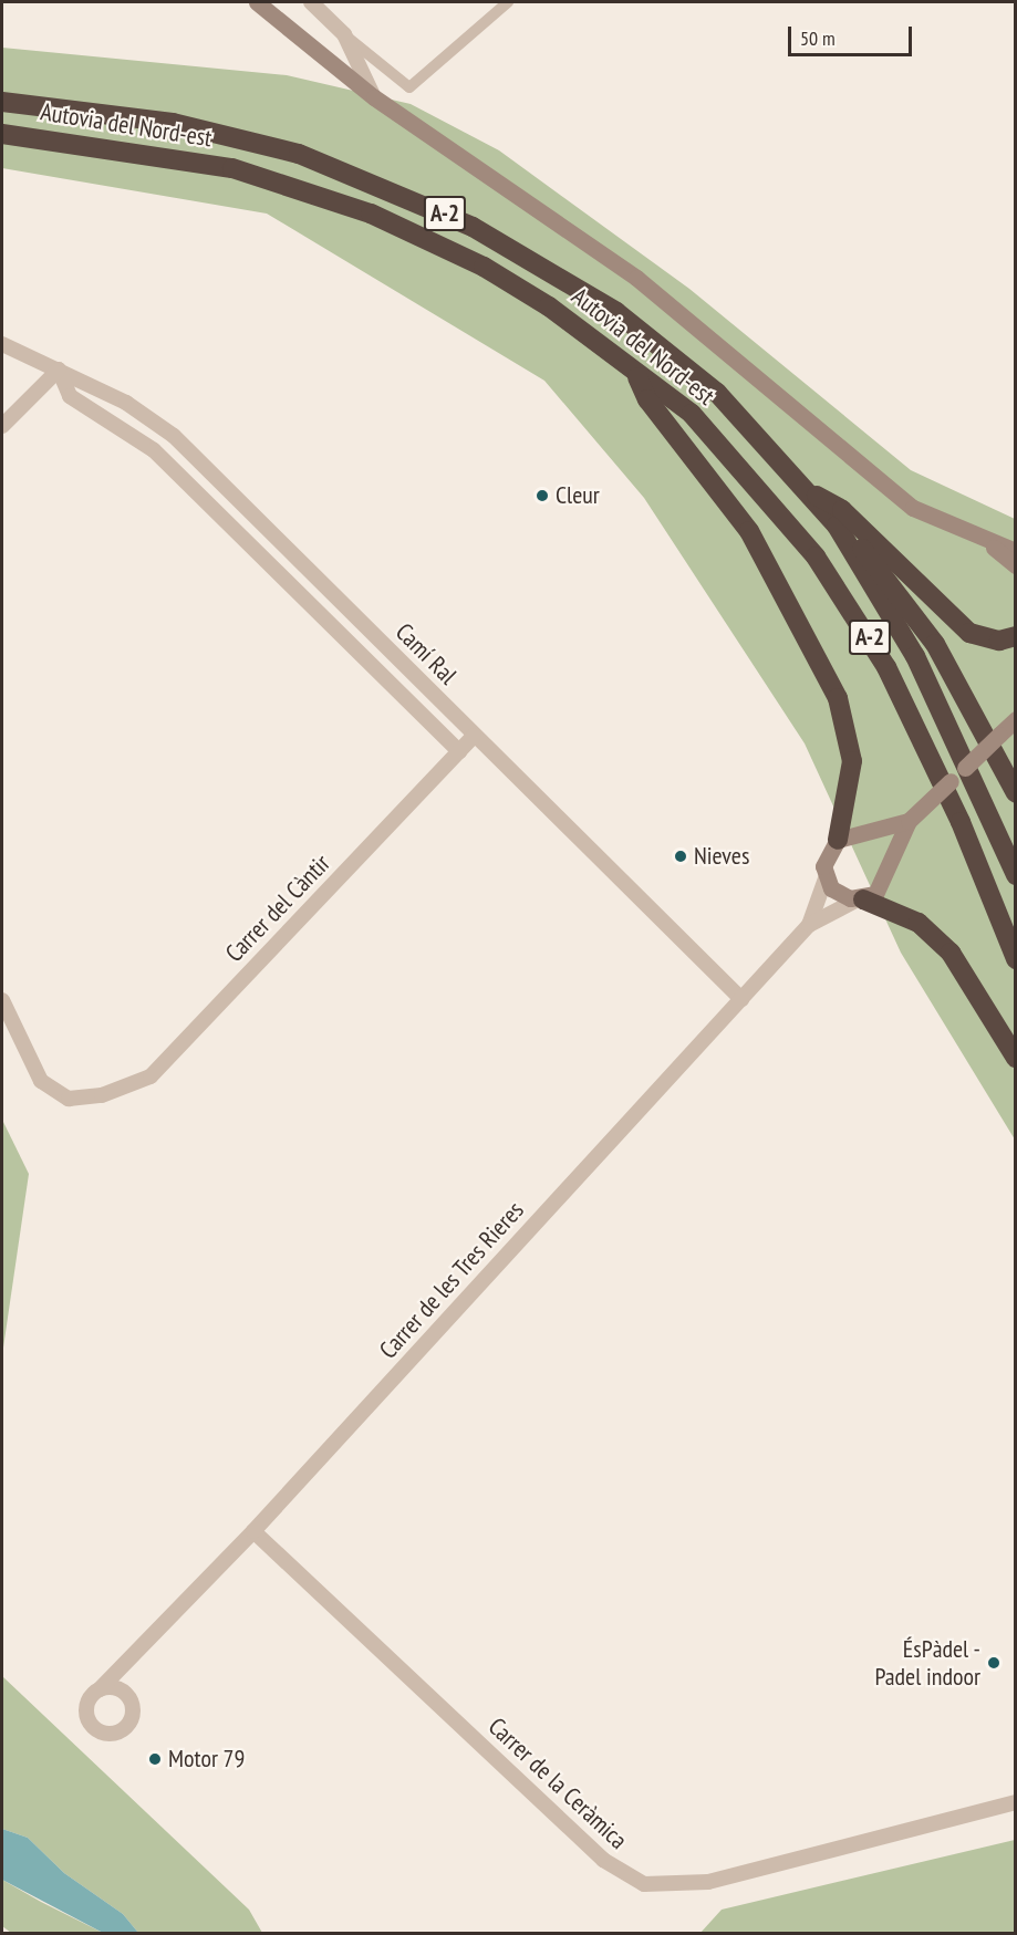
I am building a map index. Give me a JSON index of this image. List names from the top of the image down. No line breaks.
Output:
{"streets":{"highway":["Autovia del Nord-est","A-2"],"street":["Camí Ral","Carrer del Càntir","Carrer de les Tres Rieres","Carrer de la Ceràmica"]},"crossings":[["Camí Ral","Carrer del Càntir"],["Camí Ral","Carrer de les Tres Rieres"],["Carrer de les Tres Rieres","Carrer de la Ceràmica"]],"places":["Cleur","Nieves","ÉsPàdel - Padel indoor","Motor 79"],"scale_bar":"50 m"}
